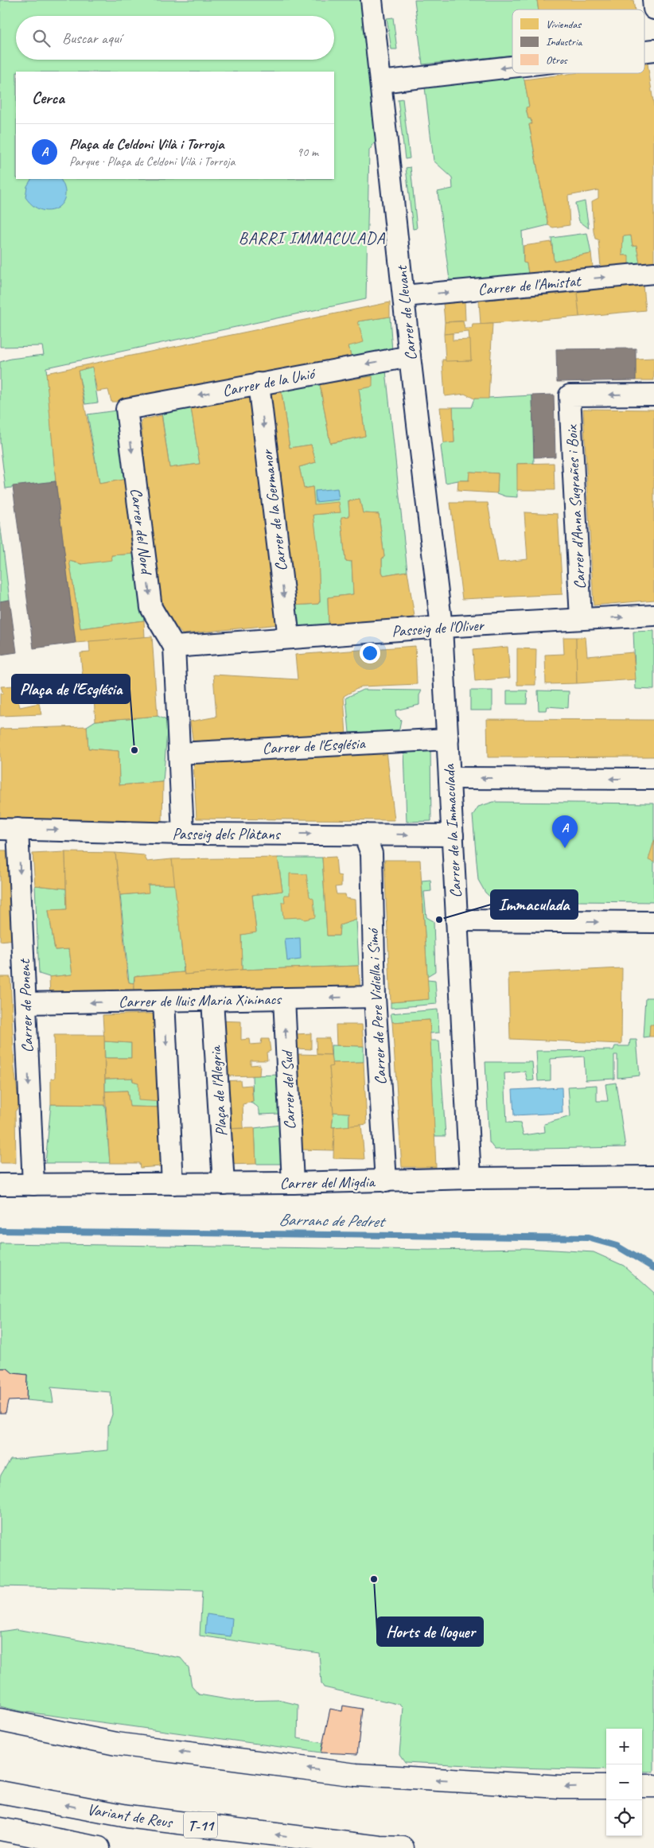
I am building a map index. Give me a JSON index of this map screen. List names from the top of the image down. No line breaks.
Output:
{"streets":{"main road":["Variant de Reus","T-11"],"street":["Carrer de l'Amistat","Carrer de Llevant","Carrer de la Unió","Carrer d'Anna Sugrañes i Boix","Carrer de la Germanor","Carrer del Nord","Passeig de l'Oliver","Carrer de l'Església","Carrer de la Immaculada","Passeig dels Plàtans","Carrer de lluis Maria Xininacs","Carrer de Ponent","Carrer de Pere Vidiella i Simó","Carrer del Sud","Plaça de l'Alegria","Carrer del Migdia"]},"crossings":[["Carrer de l'Amistat","Carrer de Llevant"],["Carrer de Llevant","Carrer de la Unió"],["Carrer de Llevant","Passeig de l'Oliver"],["Carrer de Llevant","Carrer de la Immaculada"],["Carrer de la Unió","Carrer de la Germanor"],["Carrer de la Unió","Carrer del Nord"],["Carrer d'Anna Sugrañes i Boix","Passeig de l'Oliver"],["Carrer de la Germanor","Passeig de l'Oliver"],["Carrer del Nord","Passeig de l'Oliver"],["Passeig de l'Oliver","Carrer de la Immaculada"],["Carrer de l'Església","Carrer de la Immaculada"],["Carrer de la Immaculada","Passeig dels Plàtans"],["Carrer de la Immaculada","Carrer del Migdia"],["Passeig dels Plàtans","Carrer de Ponent"],["Passeig dels Plàtans","Carrer de Pere Vidiella i Simó"],["Carrer de lluis Maria Xininacs","Carrer de Ponent"],["Carrer de lluis Maria Xininacs","Carrer de Pere Vidiella i Simó"],["Carrer de lluis Maria Xininacs","Carrer del Sud"],["Carrer de lluis Maria Xininacs","Plaça de l'Alegria"],["Carrer de Ponent","Carrer del Migdia"],["Carrer de Pere Vidiella i Simó","Carrer del Migdia"],["Carrer del Sud","Carrer del Migdia"],["Plaça de l'Alegria","Carrer del Migdia"]],"one_way":["Carrer de l'Amistat","Carrer de la Unió","Carrer de la Germanor","Carrer del Nord","Passeig dels Plàtans","Carrer de lluis Maria Xininacs"],"districts":["BARRI IMMACULADA"],"water":["Barranc de Pedret"],"places":["Plaça de l'Església","Immaculada","Horts de lloguer"],"legend":["Viviendas","Industria","Otros"],"page":{"search":"Buscar aquí","heading":"Cerca","list":[{"mark":"A","name":"Plaça de Celdoni Vilà i Torroja","note":"Parque · Plaça de Celdoni Vilà i Torroja","value":"90 m"}],"pins":"A","map_buttons":["+","−"]}}
